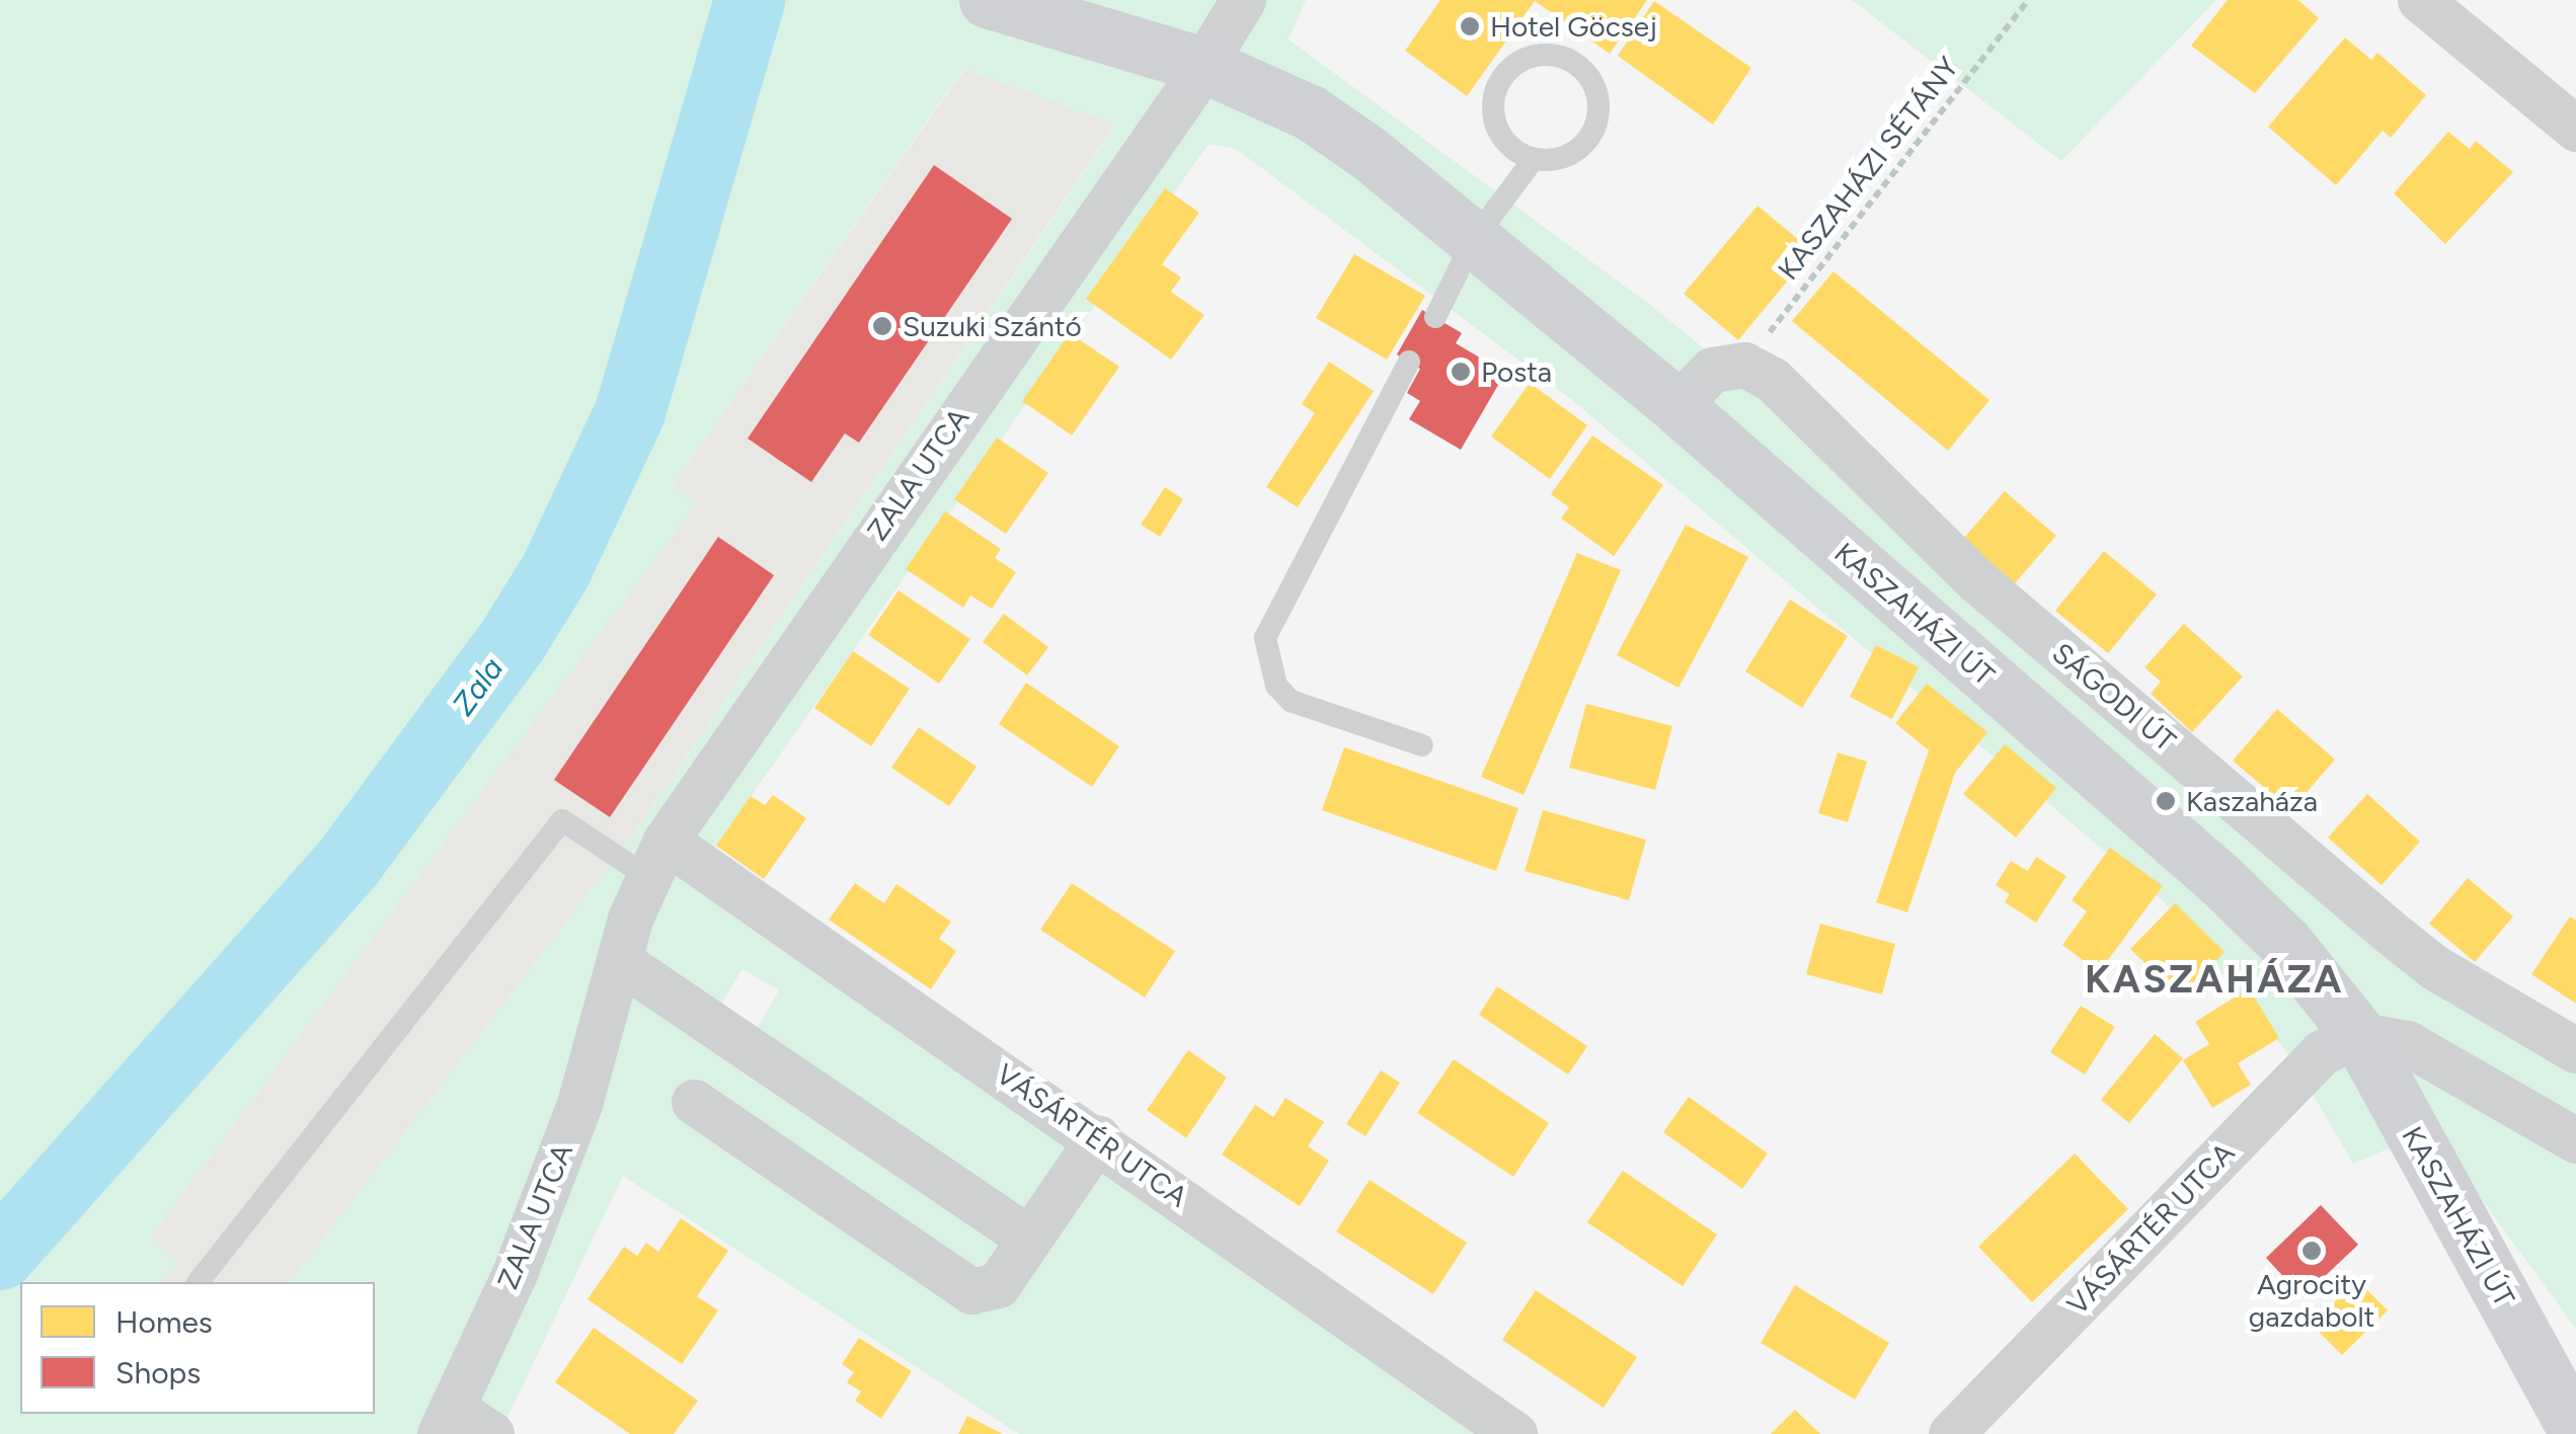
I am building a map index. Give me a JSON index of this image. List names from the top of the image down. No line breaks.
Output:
{"streets":{"street":["ZALA UTCA","KASZAHÁZI ÚT","SÁGODI ÚT","VÁSÁRTÉR UTCA"],"path":["KASZAHÁZI SÉTÁNY"]},"crossings":[["KASZAHÁZI SÉTÁNY","SÁGODI ÚT"],["ZALA UTCA","KASZAHÁZI ÚT"],["ZALA UTCA","VÁSÁRTÉR UTCA"],["KASZAHÁZI ÚT","VÁSÁRTÉR UTCA"]],"districts":["KASZAHÁZA"],"water":["Zala"],"places":["Hotel Göcsej","Suzuki Szántó","Posta","Kaszaháza","Agrocity gazdabolt"],"legend":["Homes","Shops"]}
